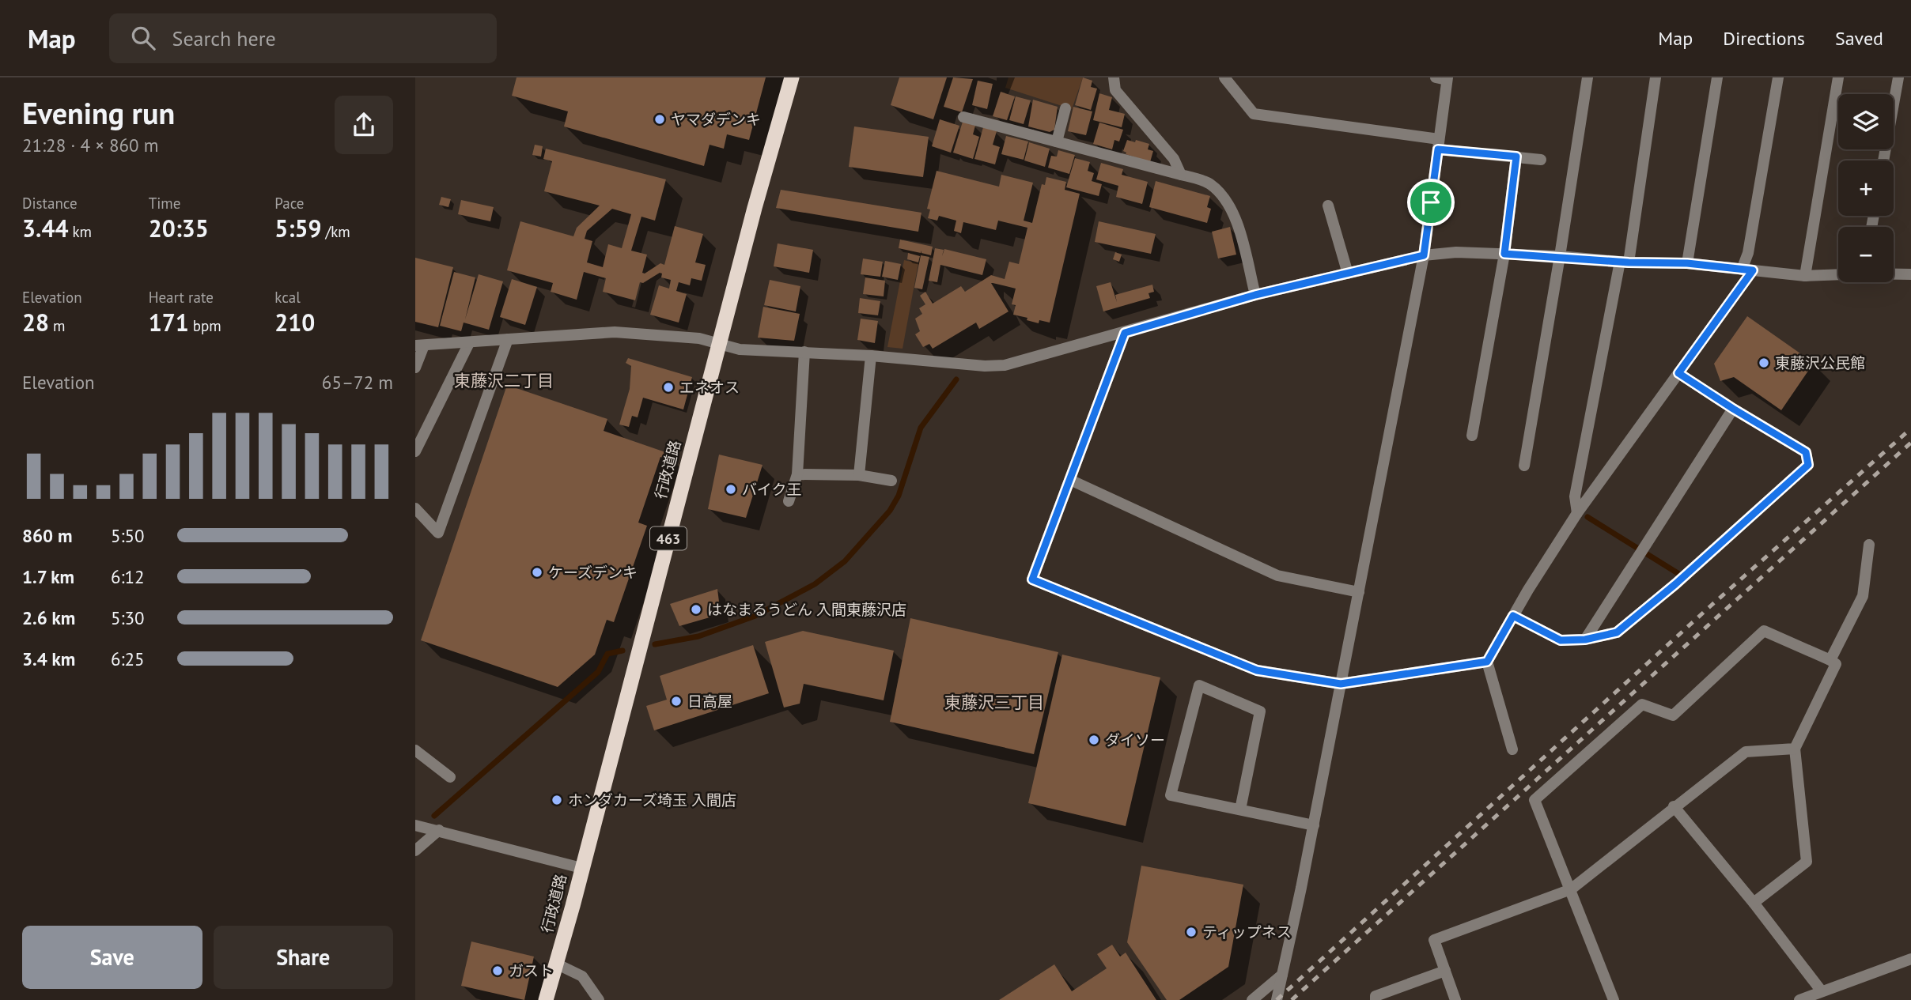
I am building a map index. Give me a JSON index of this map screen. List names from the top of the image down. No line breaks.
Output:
{"streets":{"highway":["行政道路","463"]},"districts":["東藤沢二丁目","東藤沢三丁目"],"places":["ヤマダデンキ","東藤沢公民館","エネオス","バイク王","ケーズデンキ","はなまるうどん 入間東藤沢店","日高屋","ダイソー","ホンダカーズ埼玉 入間店","ティップネス","ガスト"],"page":{"header":"Map","search":"Search here","nav":["Map","Directions","Saved"],"heading":["Evening run","21:28 · 4 × 860 m"],"map_buttons":["+","−"],"stats":[["Distance","3.44 km"],["Time","20:35"],["Pace","5:59 /km"],["Elevation","28 m"],["Heart rate","171 bpm"],["kcal","210"]],"chart":["Elevation","65–72 m"],"list":[{"name":"860 m","note":"5:50"},{"name":"1.7 km","note":"6:12"},{"name":"2.6 km","note":"5:30"},{"name":"3.4 km","note":"6:25"}],"buttons":["Save","Share"]}}
